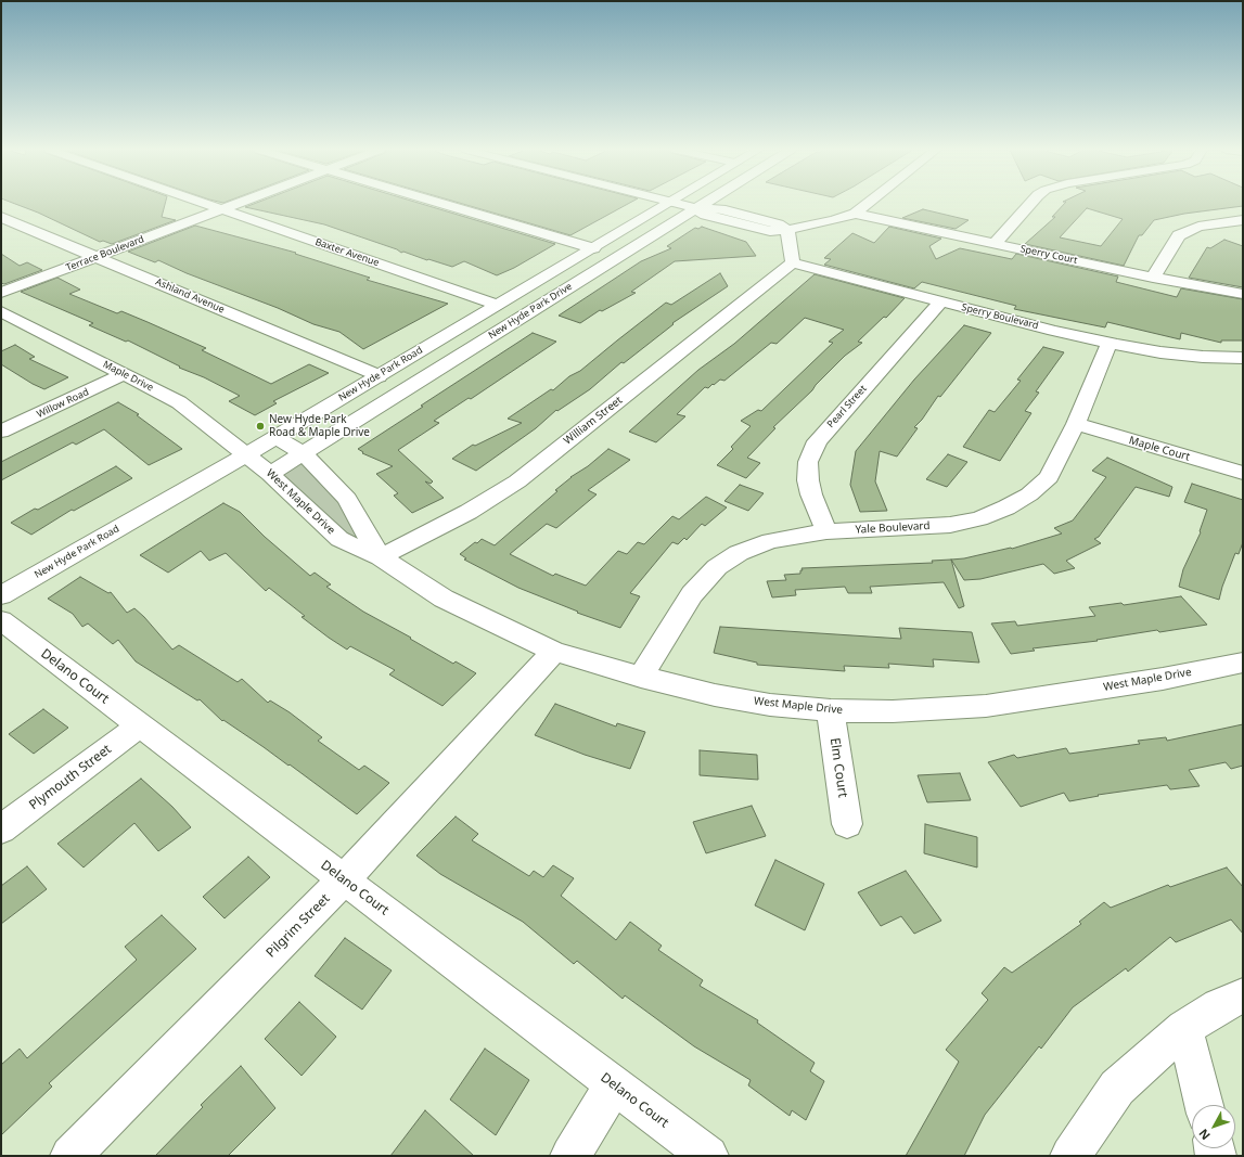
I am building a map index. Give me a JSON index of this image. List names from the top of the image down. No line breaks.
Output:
{"streets":{"street":["Baxter Avenue","Terrace Boulevard","Sperry Court","Ashland Avenue","New Hyde Park Drive","Sperry Boulevard","New Hyde Park Road","Maple Drive","Willow Road","Pearl Street","William Street","Maple Court","West Maple Drive","Yale Boulevard","Delano Court","Elm Court","Plymouth Street","Pilgrim Street"]},"crossings":[["Baxter Avenue","Terrace Boulevard"],["Baxter Avenue","New Hyde Park Road"],["Terrace Boulevard","Ashland Avenue"],["Ashland Avenue","New Hyde Park Road"],["New Hyde Park Drive","West Maple Drive"],["Sperry Boulevard","Pearl Street"],["Sperry Boulevard","William Street"],["Sperry Boulevard","Yale Boulevard"],["New Hyde Park Road","Maple Drive"],["New Hyde Park Road","West Maple Drive"],["Maple Drive","Willow Road"],["Maple Drive","West Maple Drive"],["Pearl Street","Yale Boulevard"],["William Street","West Maple Drive"],["Maple Court","Yale Boulevard"],["West Maple Drive","Yale Boulevard"],["West Maple Drive","Elm Court"],["West Maple Drive","Pilgrim Street"],["Delano Court","Plymouth Street"],["Delano Court","Pilgrim Street"]],"places":["New Hyde Park Road & Maple Drive"],"north":"bottom left"}
